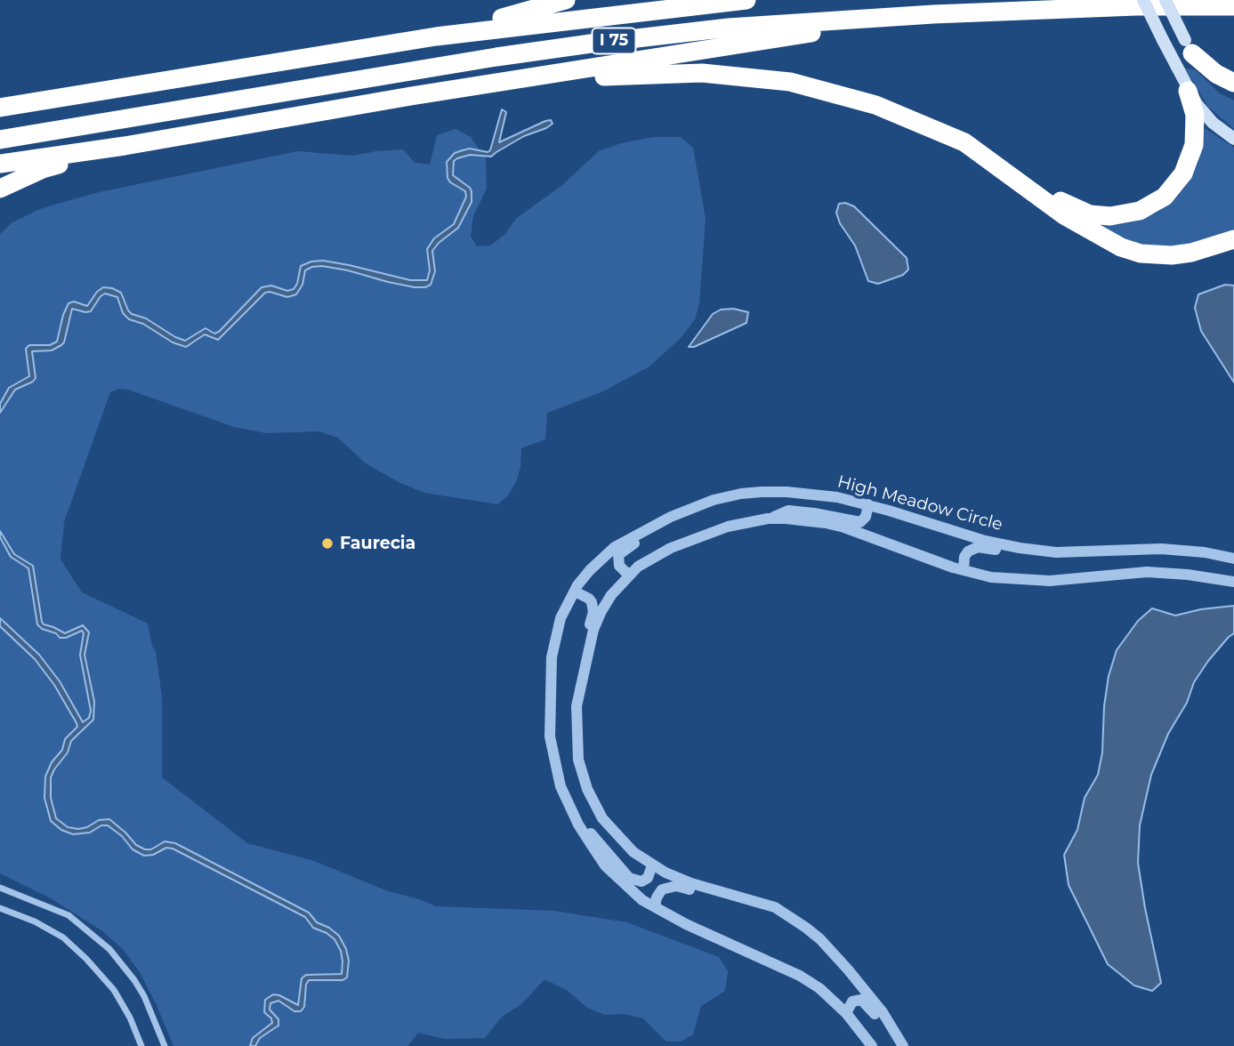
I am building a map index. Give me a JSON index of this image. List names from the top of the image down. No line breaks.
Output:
{"streets":{"highway":["I 75"],"street":["High Meadow Circle"]},"places":["Faurecia"]}
